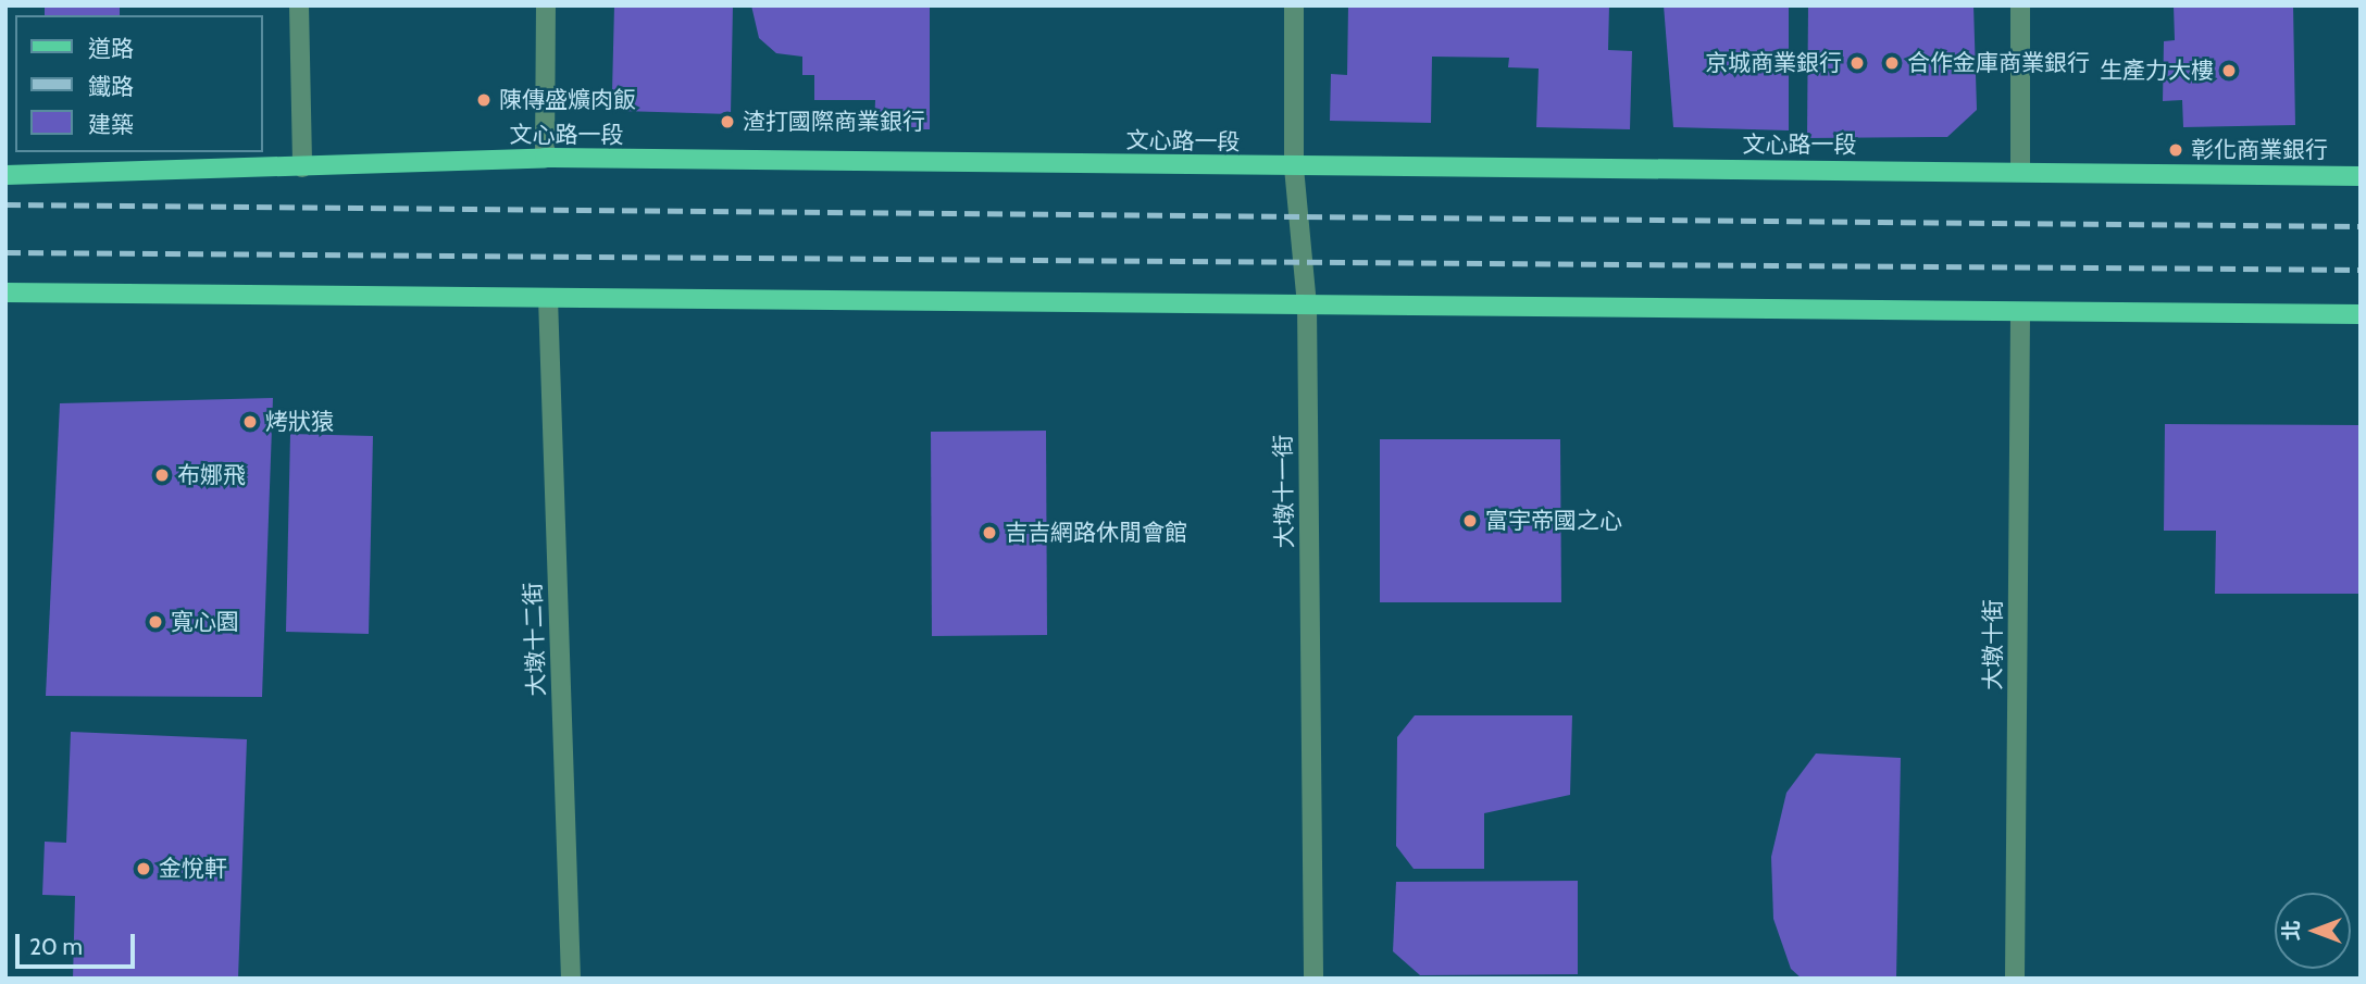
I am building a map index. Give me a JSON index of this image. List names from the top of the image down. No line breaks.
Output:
{"streets":{"main road":["文心路一段"],"street":["大墩十一街","大墩十二街","大墩十街"]},"crossings":[["文心路一段","大墩十一街"]],"places":["京城商業銀行","合作金庫商業銀行","生產力大樓","陳傳盛爌肉飯","渣打國際商業銀行","彰化商業銀行","烤狀猿","布娜飛","富宇帝國之心","吉吉網路休閒會館","寬心園","金悅軒"],"legend":["道路","鐵路","建築"],"scale_bar":"20 m","north":"left"}
